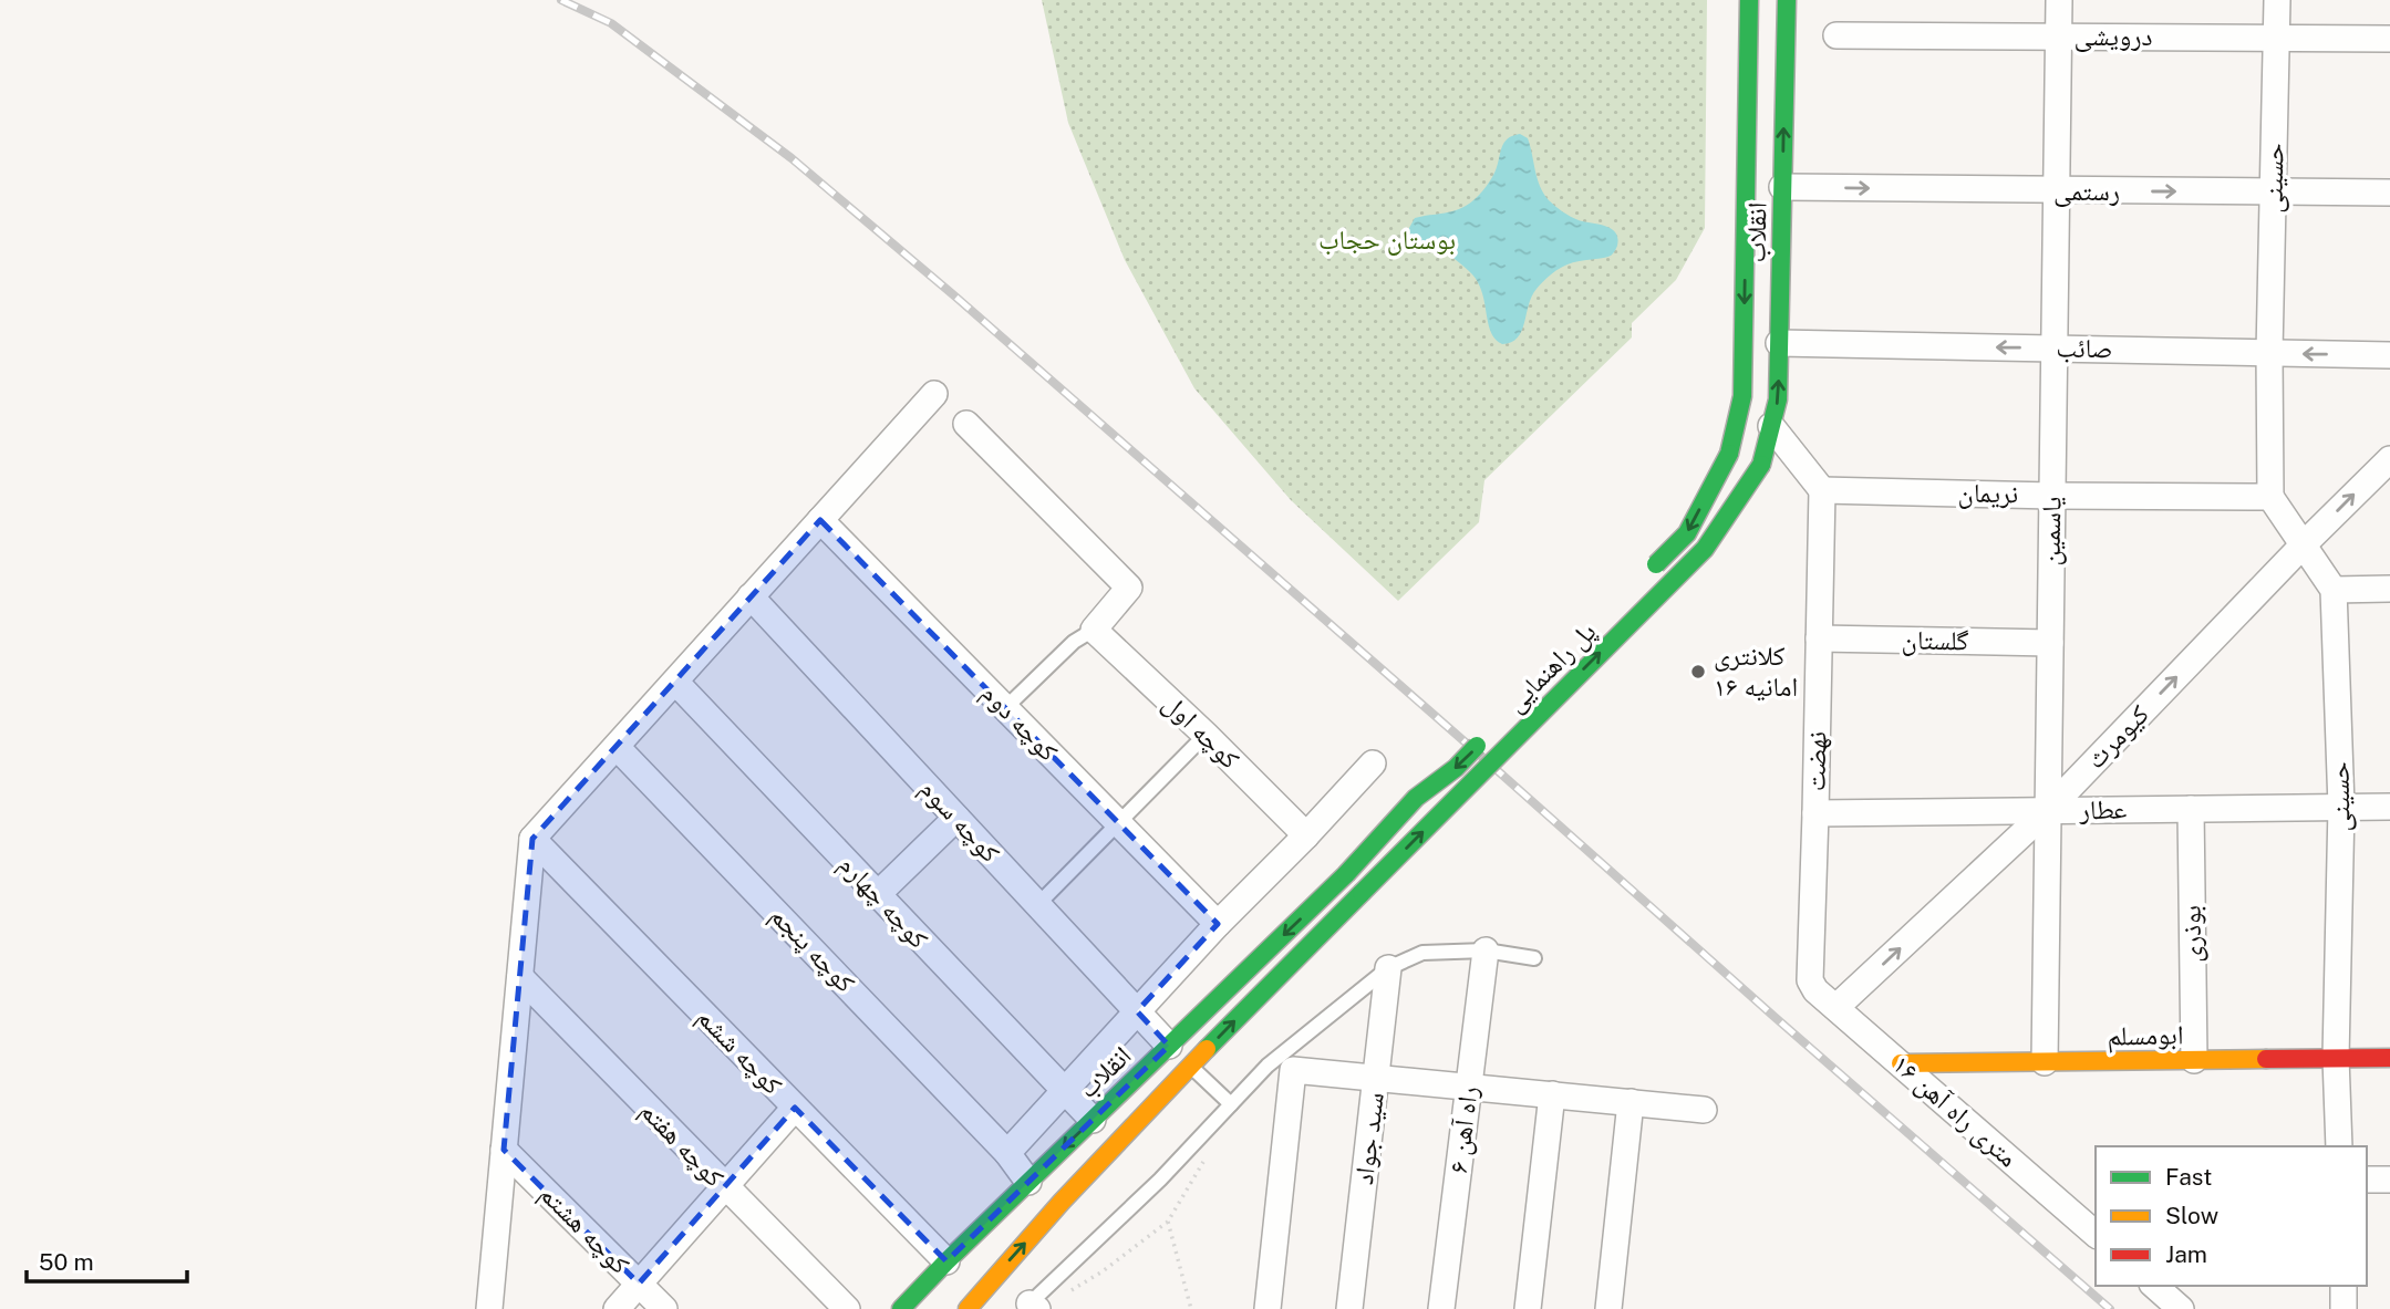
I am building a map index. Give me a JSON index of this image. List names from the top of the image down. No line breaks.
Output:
{"streets":{"main road":["انقلاب","پل راهنمایی","ابومسلم"],"street":["درویشی","حسینی","رستمی","صائب","نریمان","یاسمین","گلستان","کوچه دوم","کوچه اول","کیومرث","نهضت","عطار","کوچه سوم","کوچه چهارم","بوذری","کوچه پنجم","کوچه ششم","۱۶ متری راه آهن","راه آهن ۶","سید جواد","کوچه هفتم","کوچه هشتم"]},"crossings":[["درویشی","حسینی"],["درویشی","یاسمین"],["حسینی","رستمی"],["حسینی","صائب"],["حسینی","نریمان"],["حسینی","عطار"],["حسینی","ابومسلم"],["رستمی","انقلاب"],["رستمی","یاسمین"],["انقلاب","صائب"],["انقلاب","پل راهنمایی"],["انقلاب","کوچه سوم"],["انقلاب","کوچه چهارم"],["انقلاب","کوچه پنجم"],["انقلاب","کوچه ششم"],["صائب","یاسمین"],["نریمان","یاسمین"],["نریمان","نهضت"],["یاسمین","گلستان"],["یاسمین","کیومرث"],["یاسمین","عطار"],["یاسمین","ابومسلم"],["گلستان","نهضت"],["کیومرث","عطار"],["کیومرث","۱۶ متری راه آهن"],["نهضت","عطار"],["نهضت","۱۶ متری راه آهن"],["عطار","بوذری"],["بوذری","ابومسلم"],["ابومسلم","۱۶ متری راه آهن"]],"one_way":["رستمی","صائب","کیومرث"],"parks":["بوستان حجاب"],"places":["کلانتری ۱۶ امانیه"],"legend":["Fast","Slow","Jam"],"scale_bar":"50 m"}
